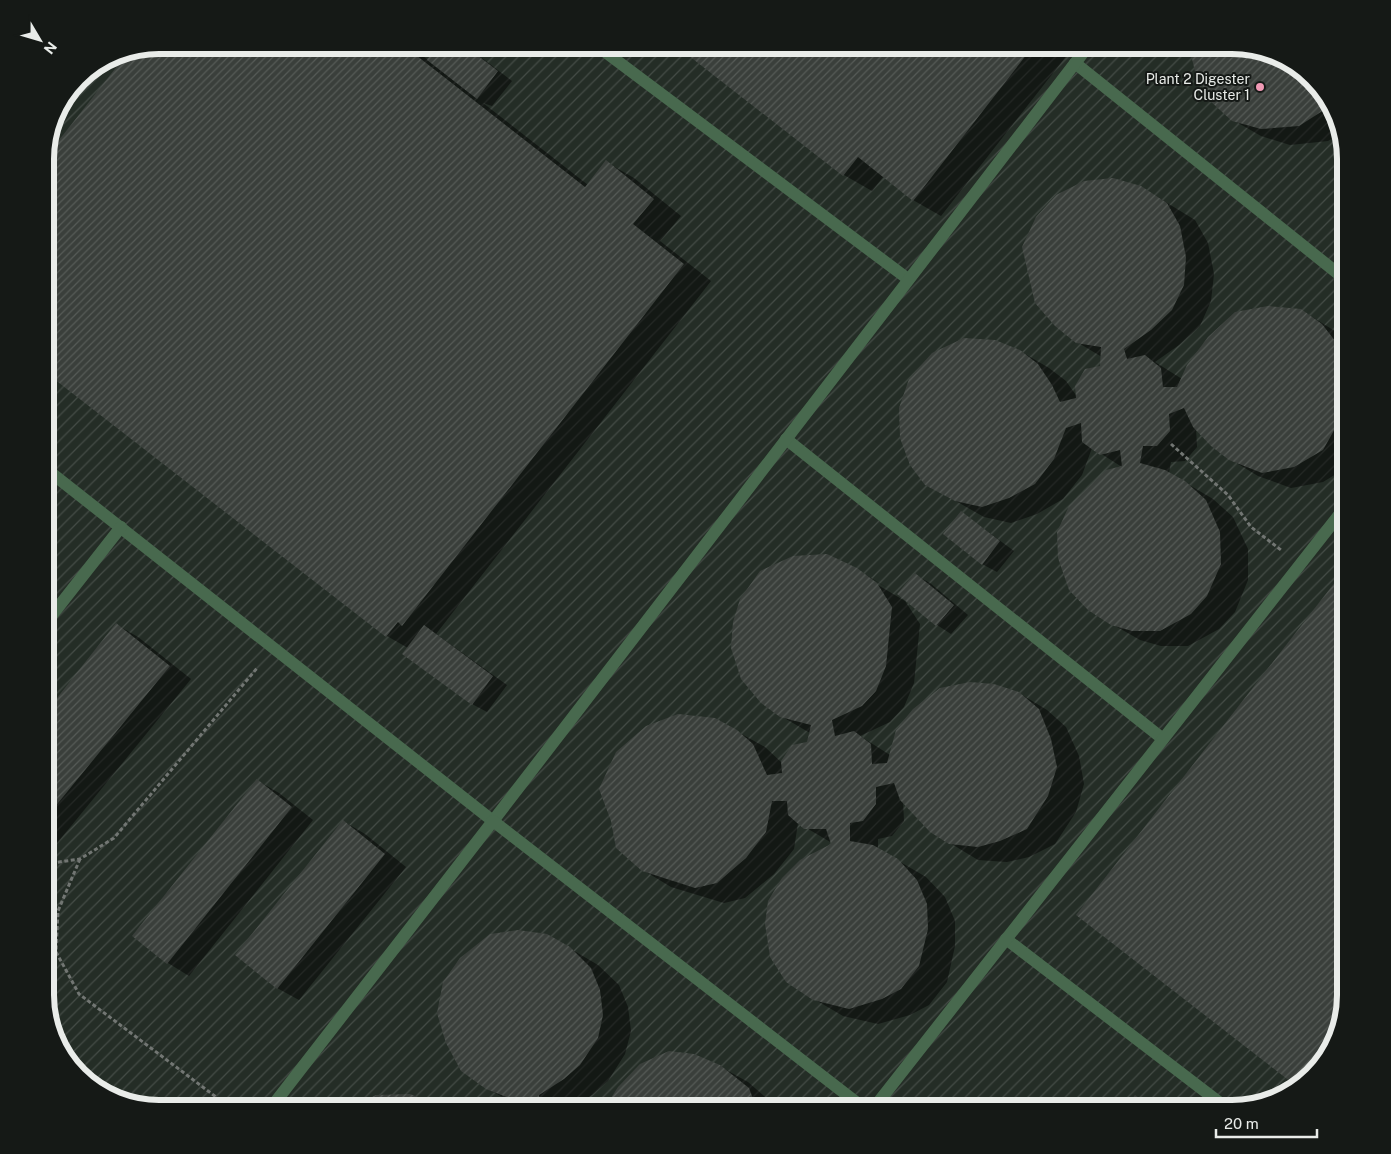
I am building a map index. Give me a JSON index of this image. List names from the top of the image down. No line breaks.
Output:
{"places":["Plant 2 Digester Cluster 1"],"scale_bar":"20 m","north":"bottom right"}
